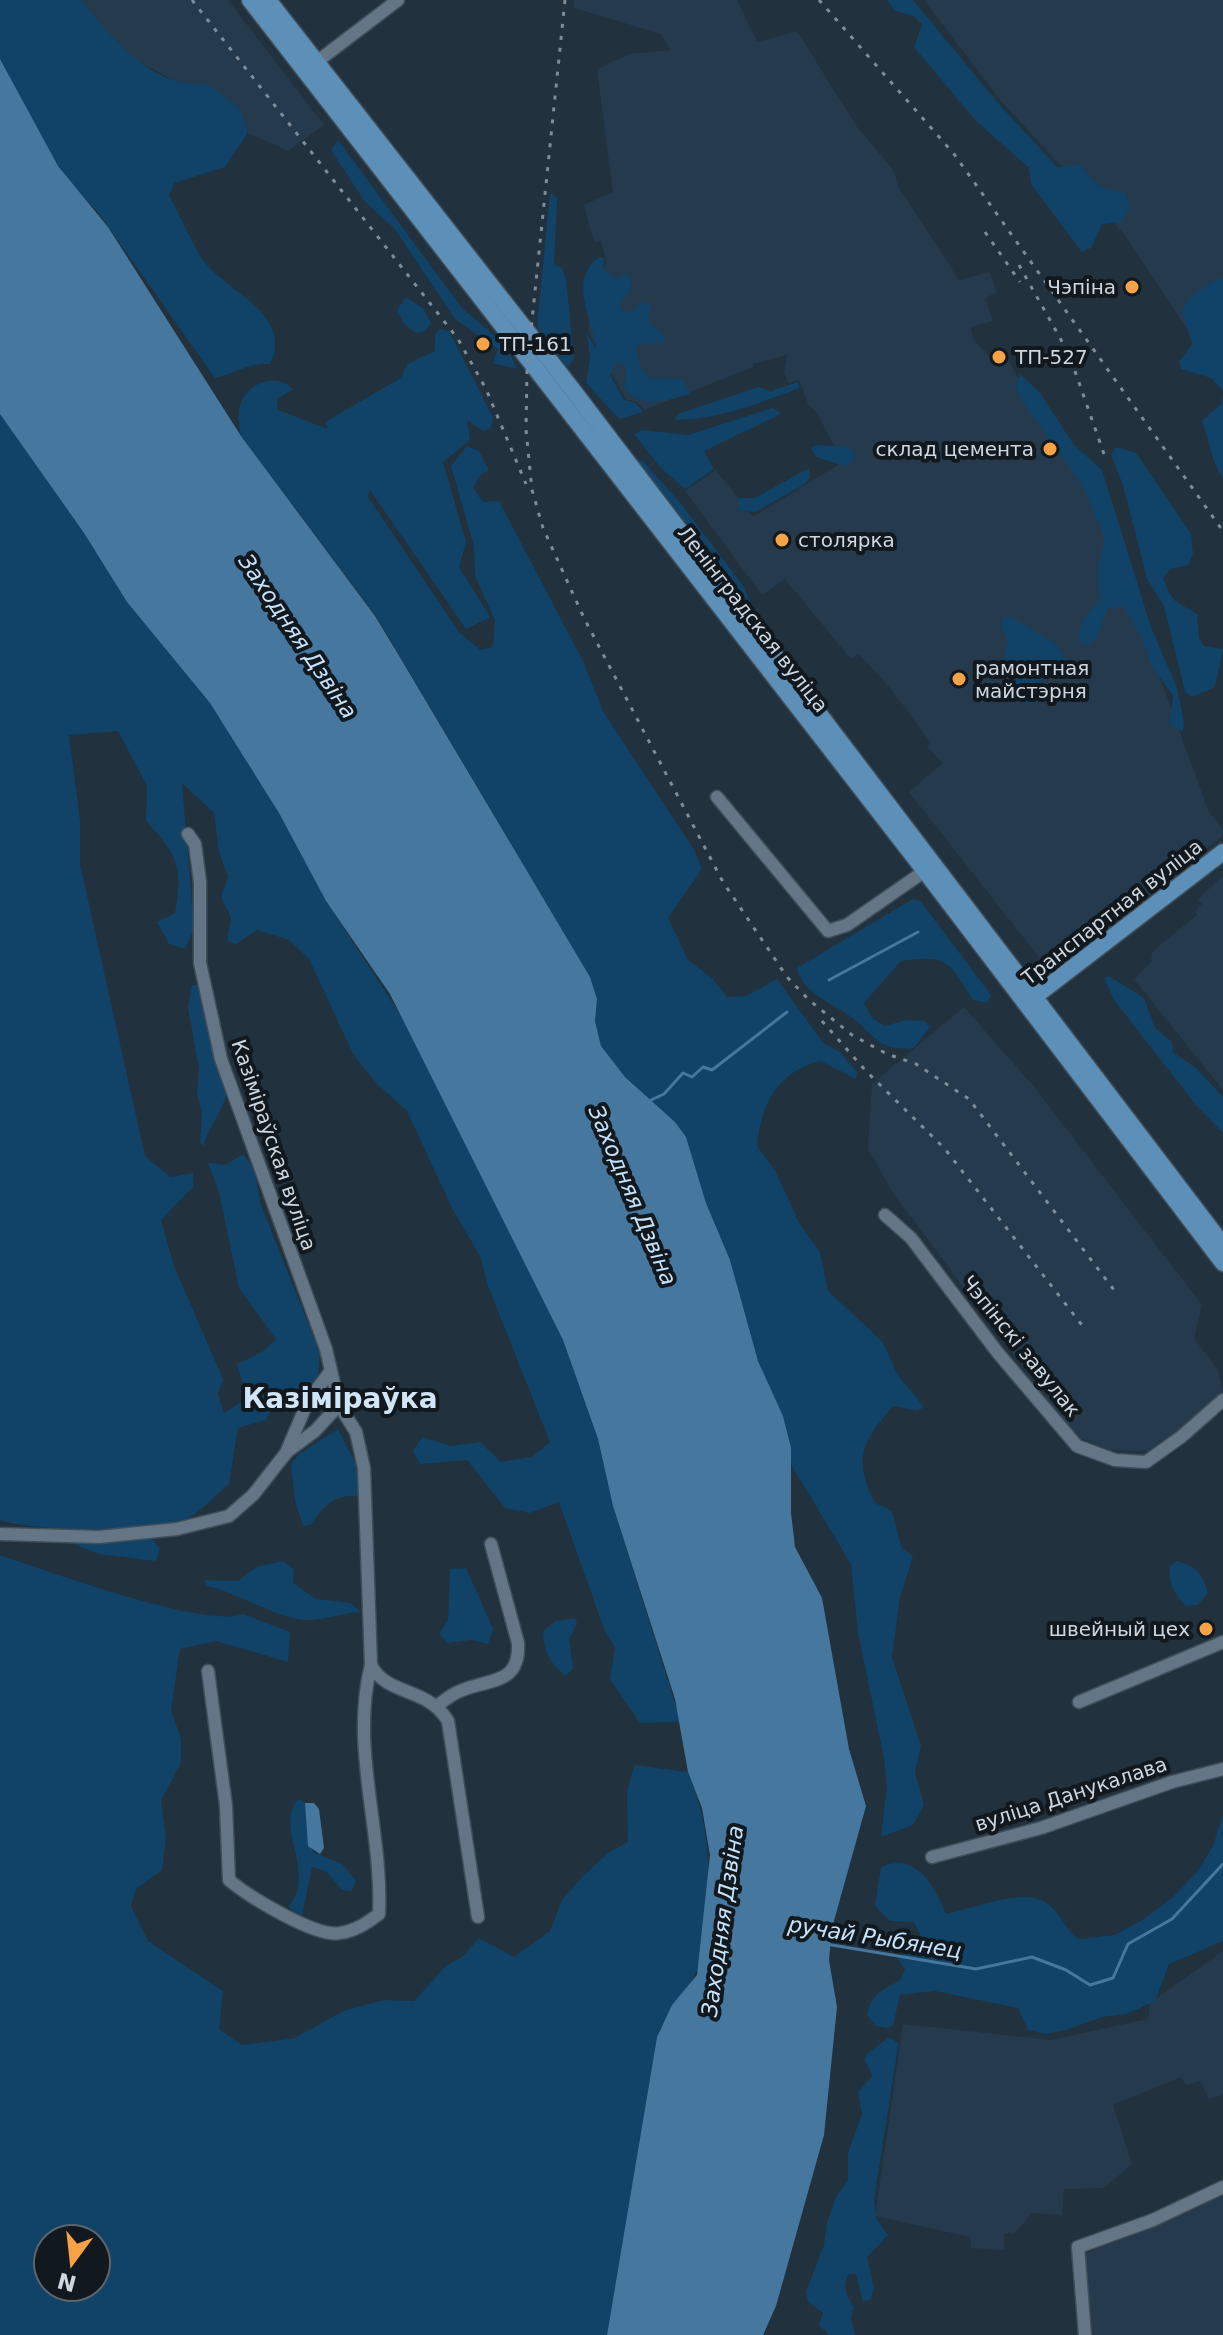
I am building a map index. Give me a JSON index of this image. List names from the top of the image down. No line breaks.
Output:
{"streets":{"main road":["Ленінградская вуліца","Транспартная вуліца"],"street":["Казіміраўская вуліца","Чэпінскі завулак","вуліца Данукалава"]},"crossings":[["Ленінградская вуліца","Транспартная вуліца"]],"districts":["Казіміраўка"],"water":["Заходняя Дзвіна","ручай Рыбянец"],"places":["Чэпіна","ТП-161","ТП-527","склад цемента","столярка","рамонтная майстэрня","швейный цех"],"north":"bottom"}
